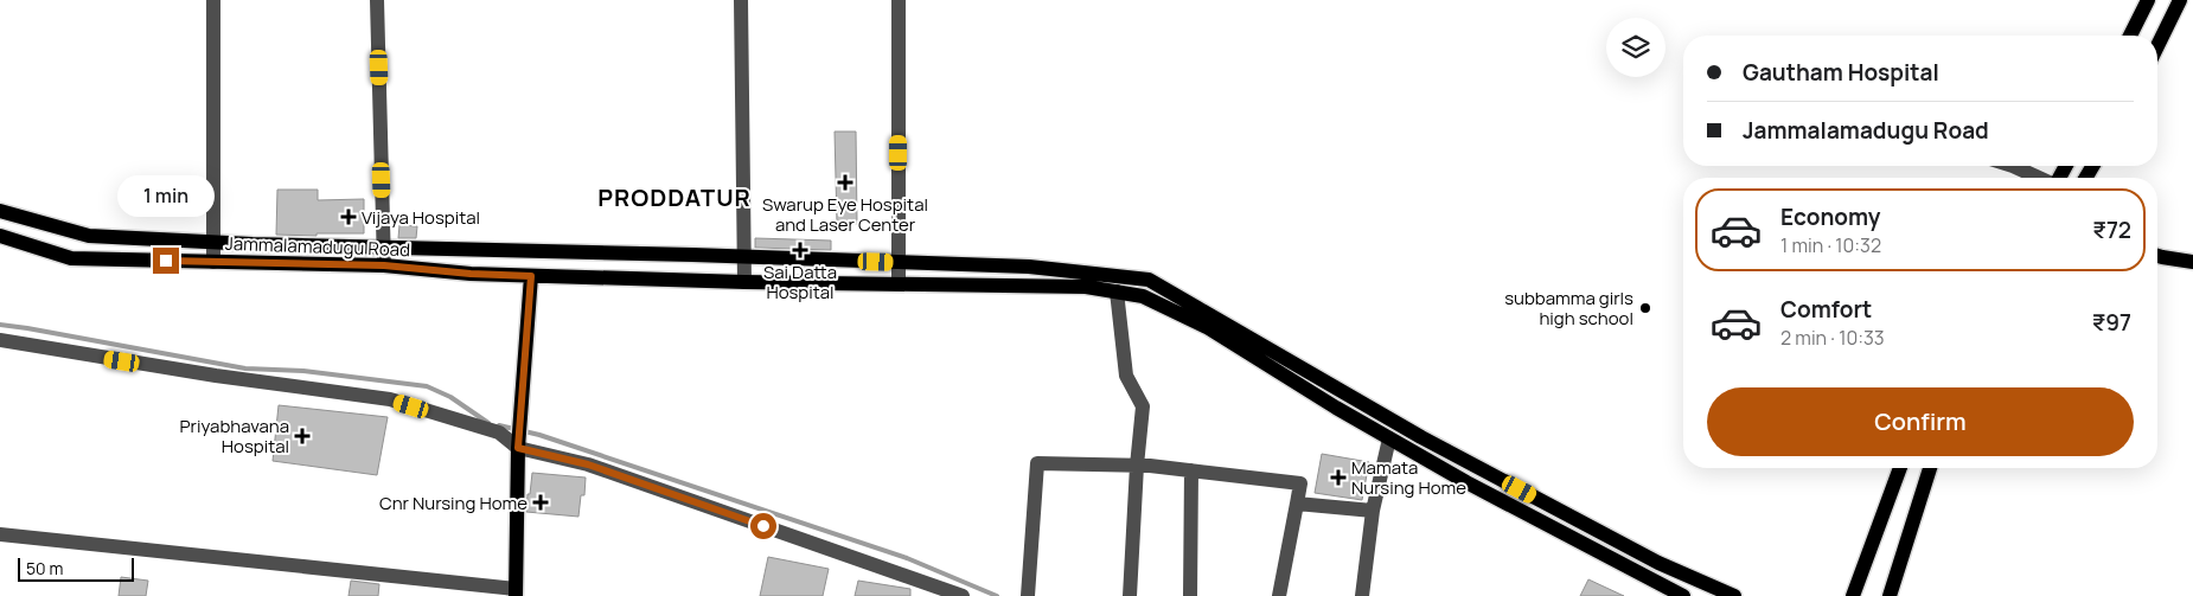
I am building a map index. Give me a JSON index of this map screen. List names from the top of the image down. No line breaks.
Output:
{"streets":{"main road":["Jammalamadugu Road"]},"districts":["PRODDATUR"],"places":{"health":["Swarup Eye Hospital and Laser Center","Vijaya Hospital","Sai Datta Hospital","Priyabhavana Hospital","Mamata Nursing Home","Cnr Nursing Home"],"other":["subbamma girls high school"]},"scale_bar":"50 m","page":{"banner":["Gautham Hospital","Jammalamadugu Road"],"bubble":"1 min","list":[{"name":"Economy","note":"1 min · 10:32","value":"₹72"},{"name":"Comfort","note":"2 min · 10:33","value":"₹97"}],"buttons":"Confirm","scale":"50 m"}}
